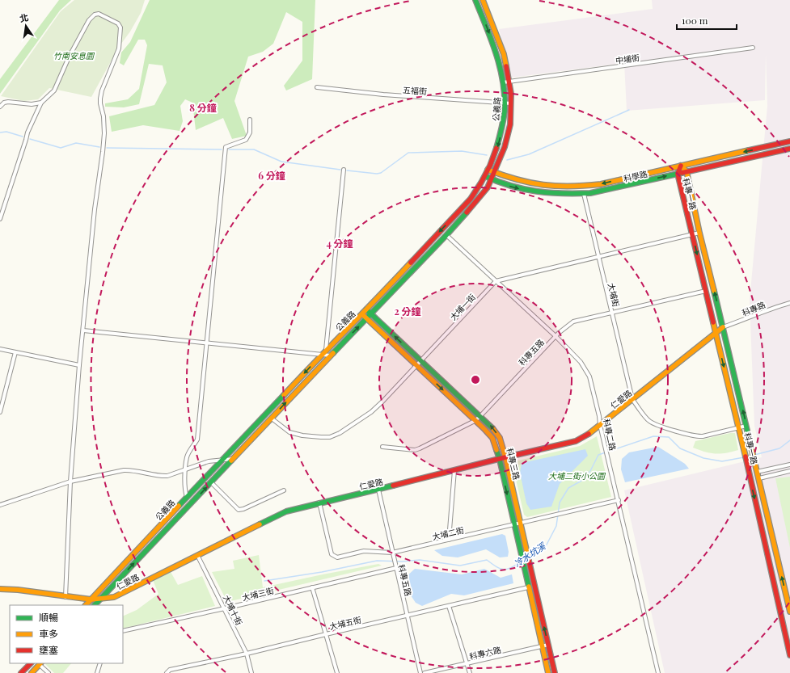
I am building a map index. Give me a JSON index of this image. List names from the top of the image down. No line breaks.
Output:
{"streets":{"street":["中埔街","五福街","公義路","科學路","科專一路","大埔街","大埔一街","科專路","科專五路","仁愛路","科專二路","科專三路","大埔二街","大埔三街","大埔十街","大埔五街","科專六路"]},"crossings":[["中埔街","公義路"],["五福街","公義路"],["公義路","科學路"],["公義路","大埔一街"],["公義路","仁愛路"],["公義路","科專二路"],["公義路","科專三路"],["科學路","科專一路"],["科學路","大埔街"],["科專一路","科專路"],["科專一路","科專五路"],["科專一路","仁愛路"],["大埔街","科專五路"],["大埔街","仁愛路"],["大埔一街","科專二路"],["大埔一街","科專三路"],["科專路","仁愛路"],["科專五路","仁愛路"],["科專五路","科專二路"],["科專五路","科專三路"],["科專五路","大埔二街"],["科專五路","大埔三街"],["科專五路","大埔五街"],["仁愛路","科專二路"],["仁愛路","科專三路"],["仁愛路","大埔二街"],["仁愛路","大埔十街"],["科專二路","大埔二街"],["科專三路","大埔二街"],["科專三路","大埔五街"],["科專三路","科專六路"],["大埔三街","大埔十街"],["大埔十街","大埔五街"]],"water":["冷水坑溪"],"parks":["竹南安息園","大埔二街小公園"],"legend":["順暢","車多","壅塞"],"scale_bar":"100 m","north":"top","rings":["8 分鐘","6 分鐘","4 分鐘","2 分鐘"]}
